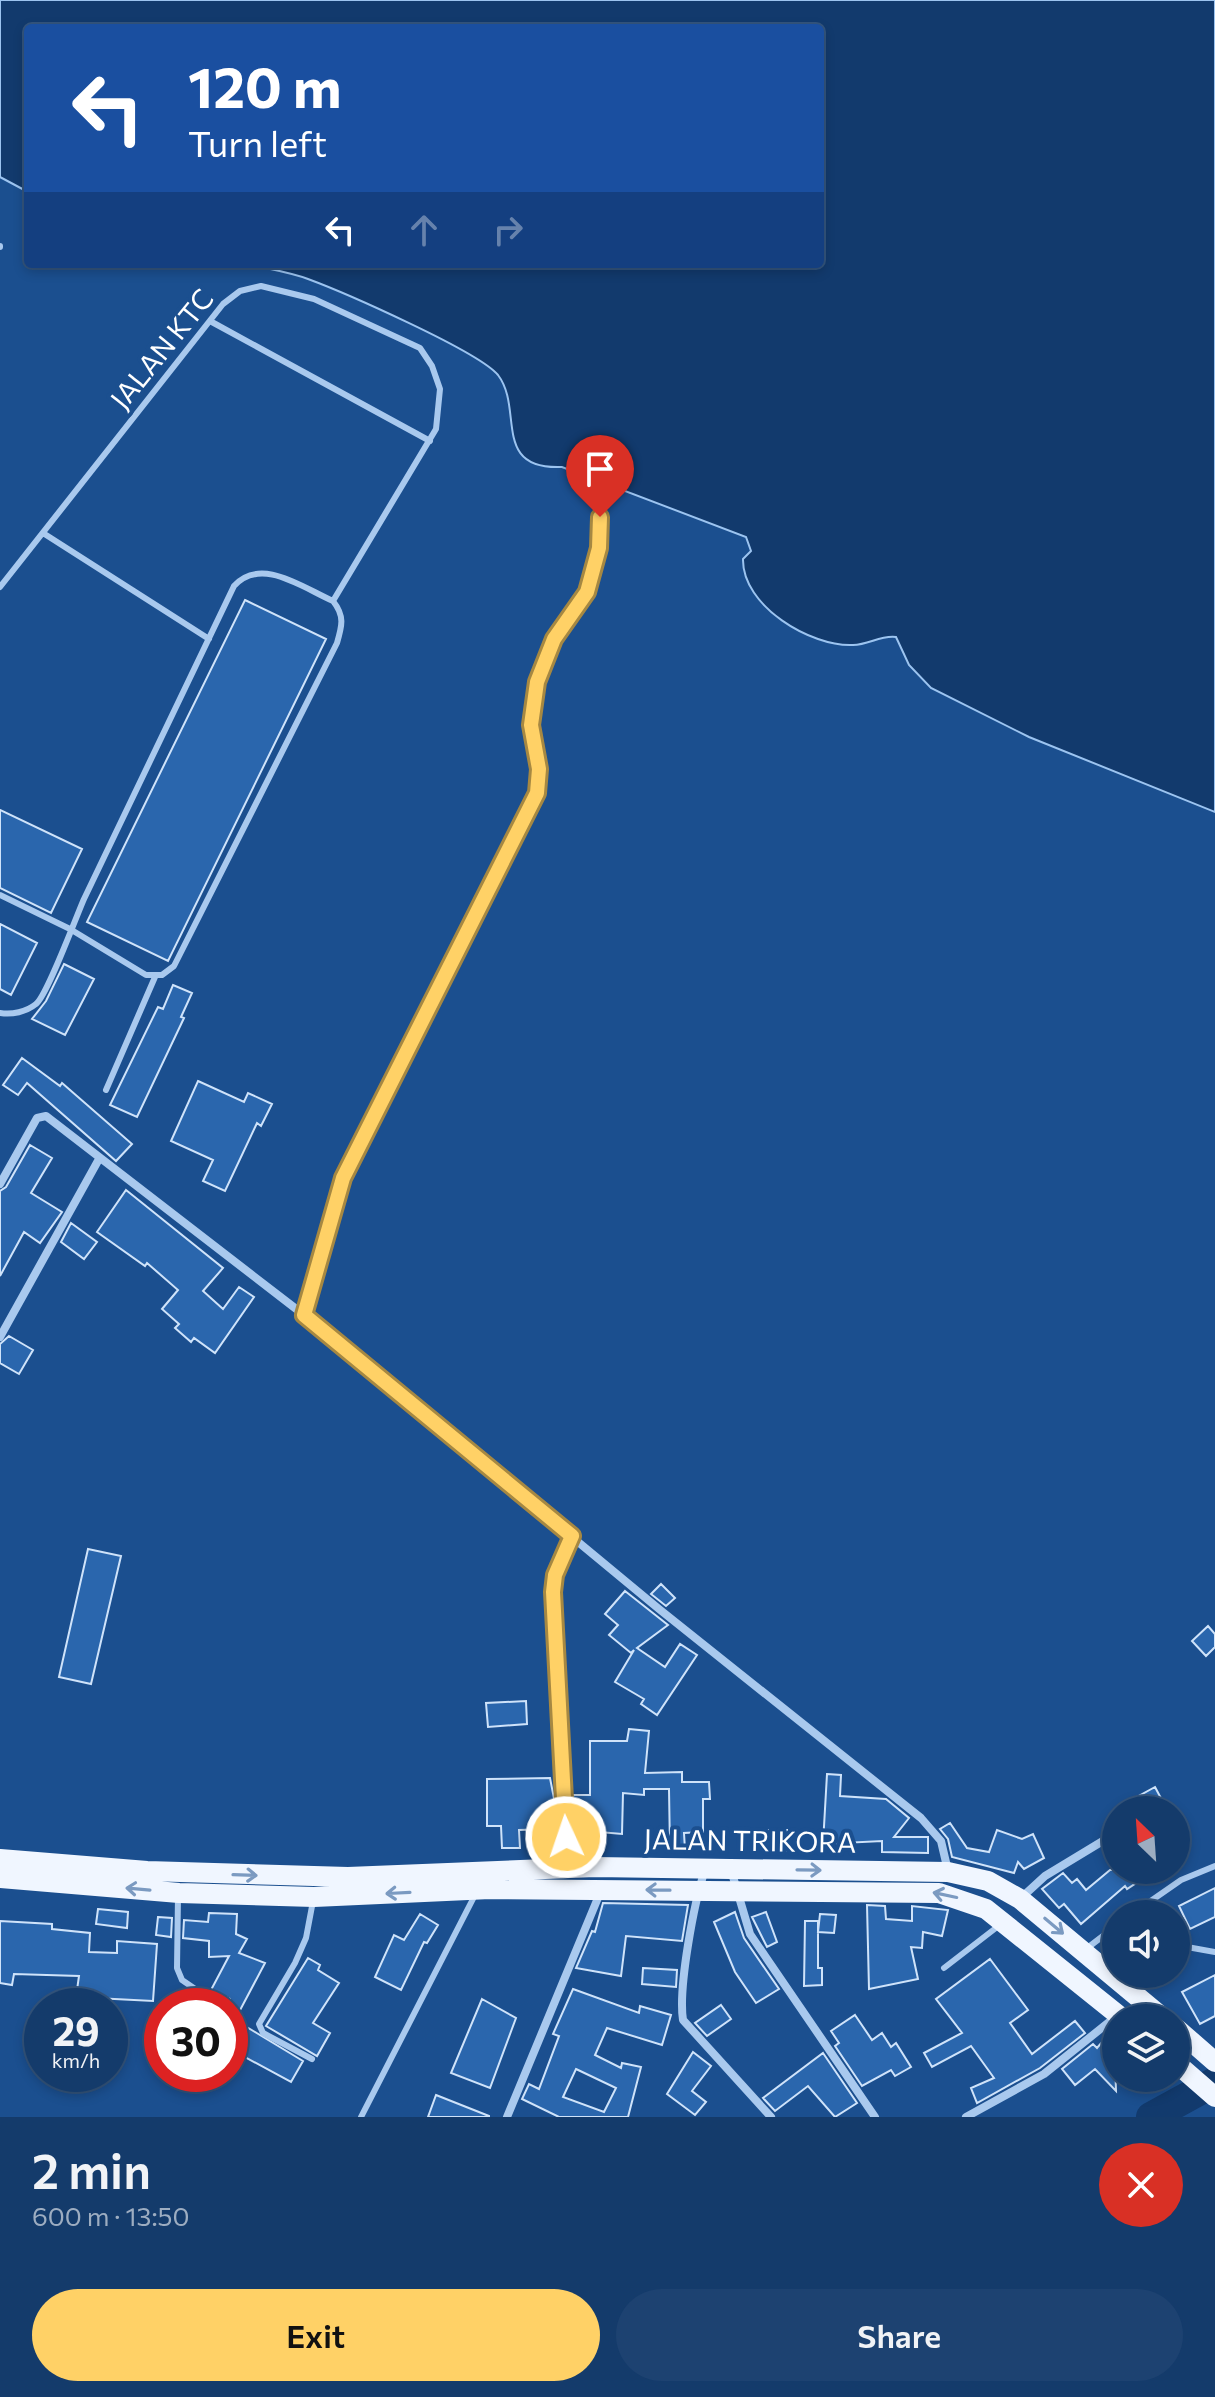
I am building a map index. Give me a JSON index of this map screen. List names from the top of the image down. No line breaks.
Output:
{"streets":{"main road":["JALAN TRIKORA"],"lane":["JALAN KTC"]},"north":"top left","page":{"turn":["120 m","Turn left"],"speed":"29 km/h","limit":"30","heading":["2 min","600 m · 13:50"],"buttons":["Exit","Share"]}}
